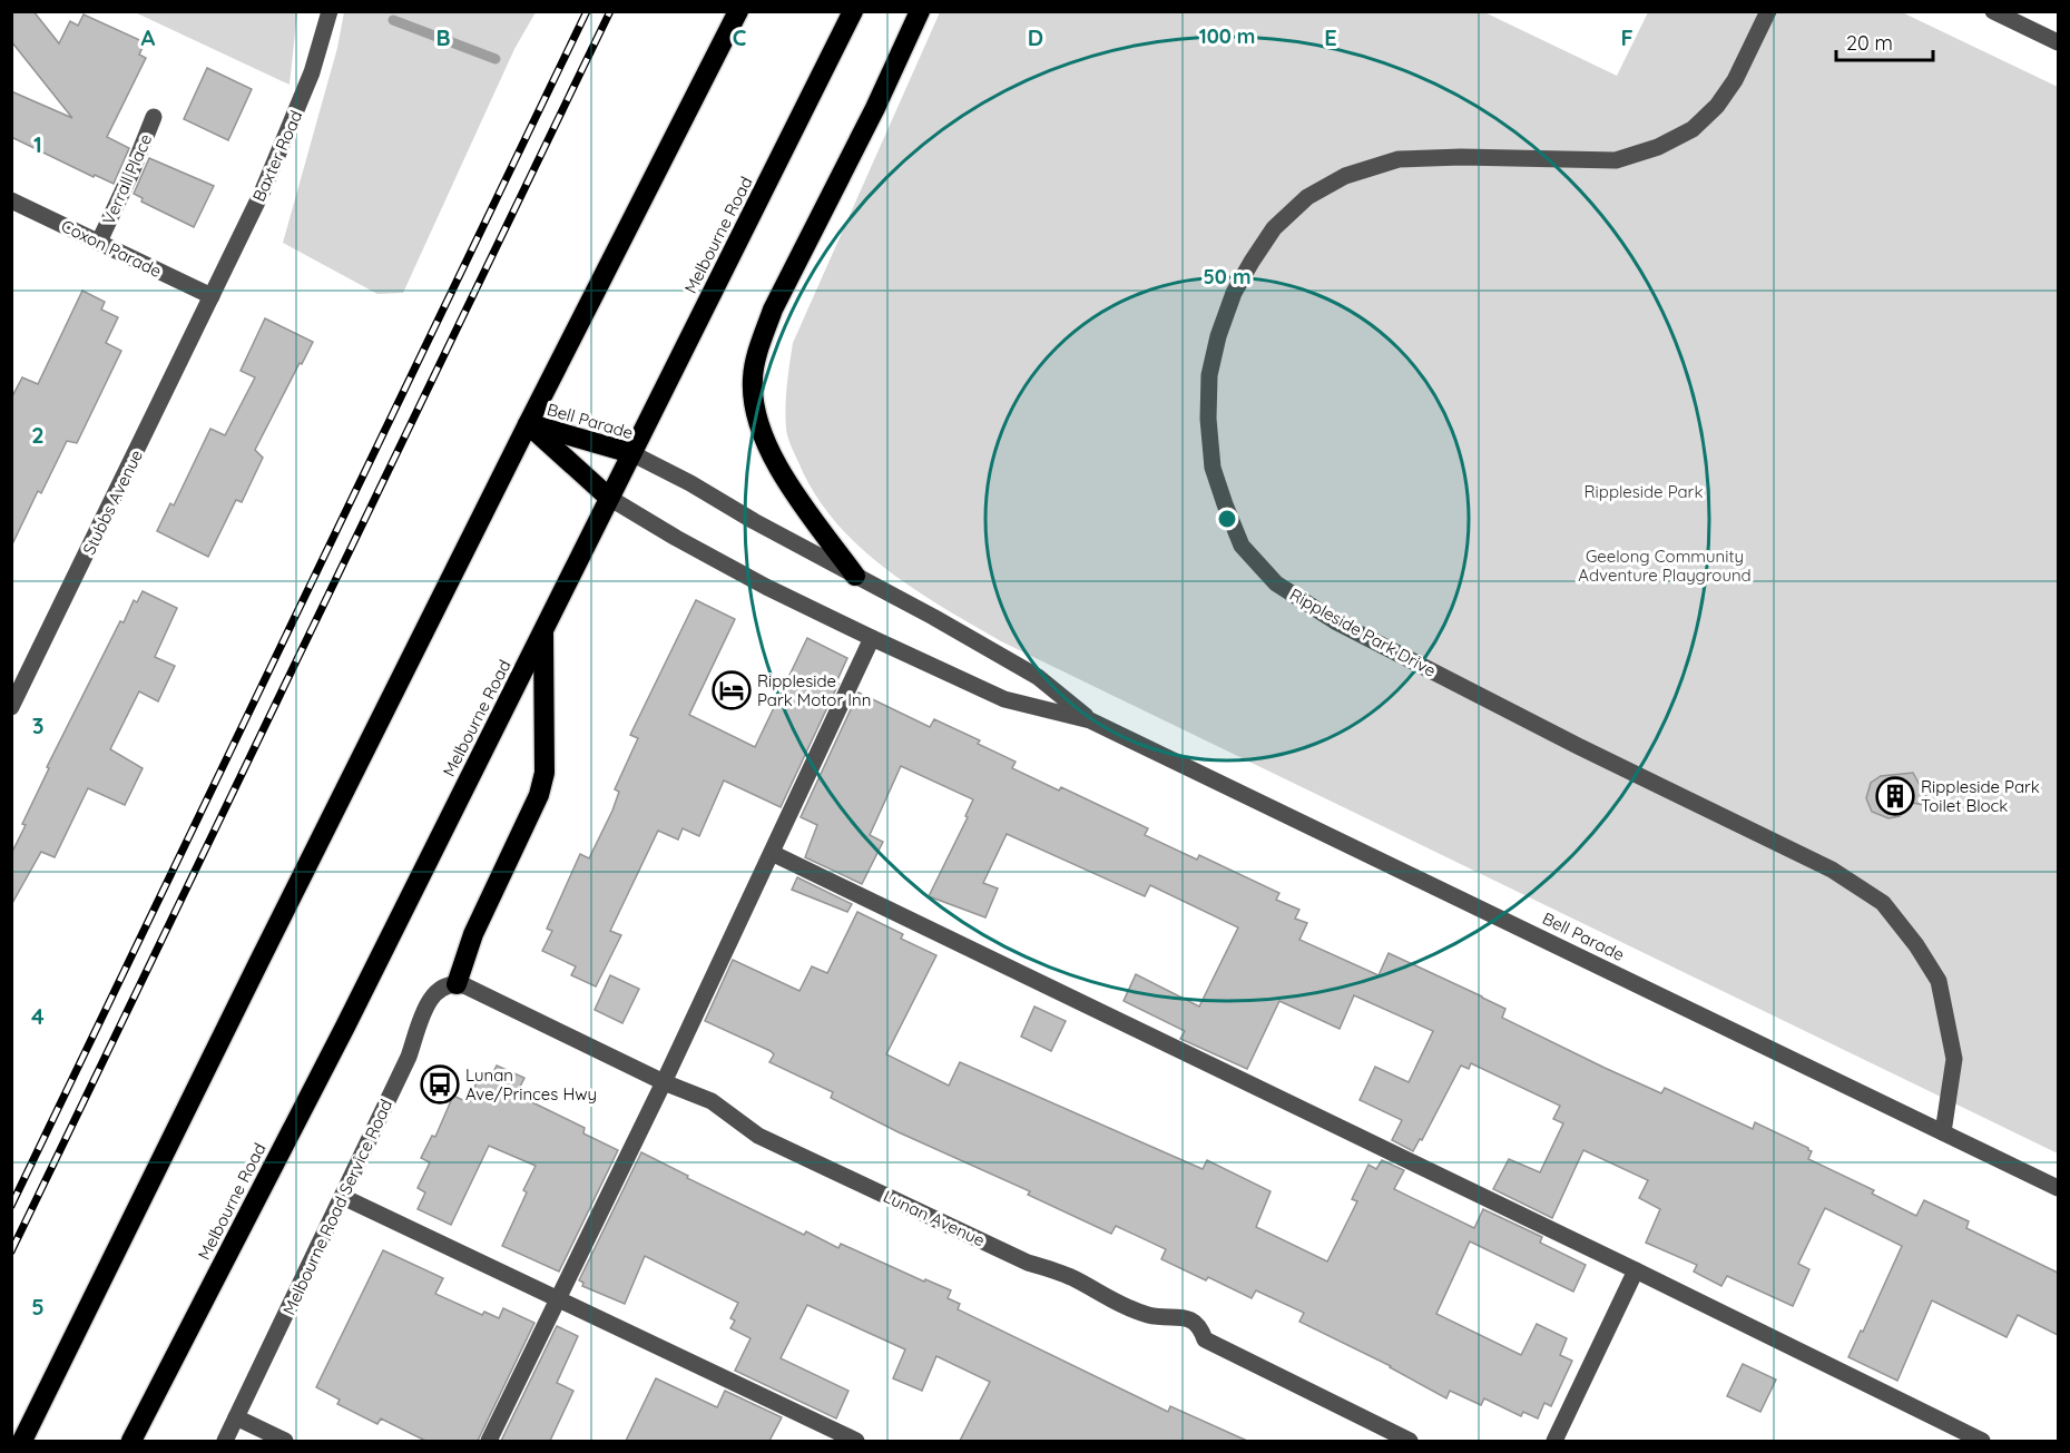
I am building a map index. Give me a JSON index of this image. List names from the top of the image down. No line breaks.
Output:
{"streets":{"highway":["Melbourne Road","Bell Parade"],"street":["Baxter Road","Verrall Place","Coxon Parade","Stubbs Avenue","Rippleside Park Drive","Melbourne Road Service Road","Lunan Avenue"]},"crossings":[["Baxter Road","Coxon Parade"],["Baxter Road","Stubbs Avenue"],["Verrall Place","Coxon Parade"],["Melbourne Road","Bell Parade"],["Coxon Parade","Stubbs Avenue"],["Bell Parade","Rippleside Park Drive"],["Melbourne Road Service Road","Lunan Avenue"]],"parks":["Rippleside Park","Geelong Community Adventure Playground"],"places":{"hotel":["Rippleside Park Motor Inn"],"building":["Rippleside Park Toilet Block"],"bus stop":["Lunan Ave/Princes Hwy"]},"scale_bar":"20 m","grid":{"columns":["A","B","C","D","E","F"],"rows":["1","2","3","4","5"]},"rings":["100 m","50 m"]}
